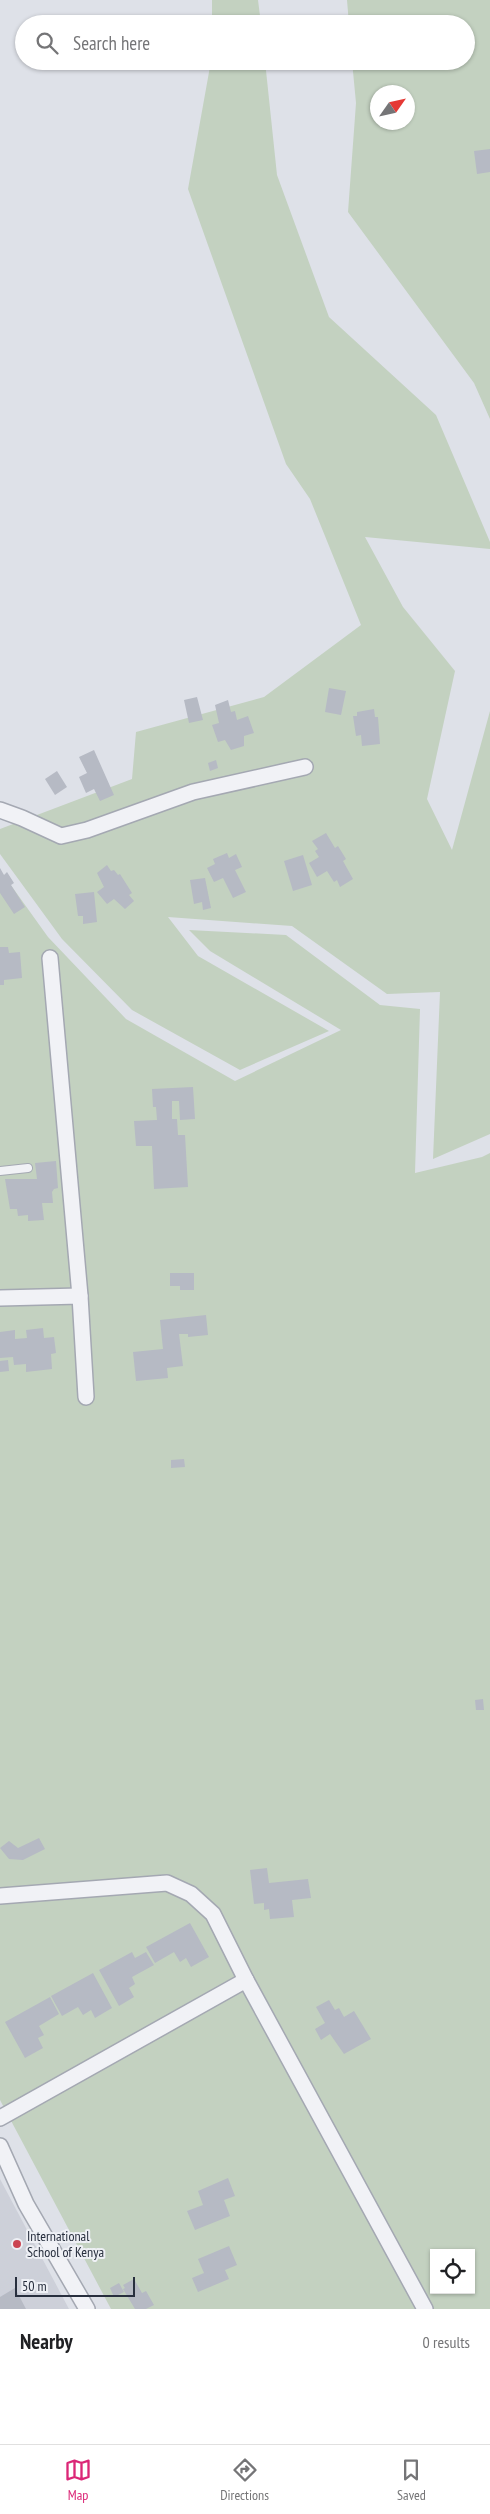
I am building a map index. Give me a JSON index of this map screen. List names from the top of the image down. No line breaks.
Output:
{"places":["International School of Kenya"],"scale_bar":"50 m","north":"top right","page":{"search":"Search here","scale":"50 m","heading":["Nearby","0 results"],"nav":["Map","Directions","Saved"]}}
